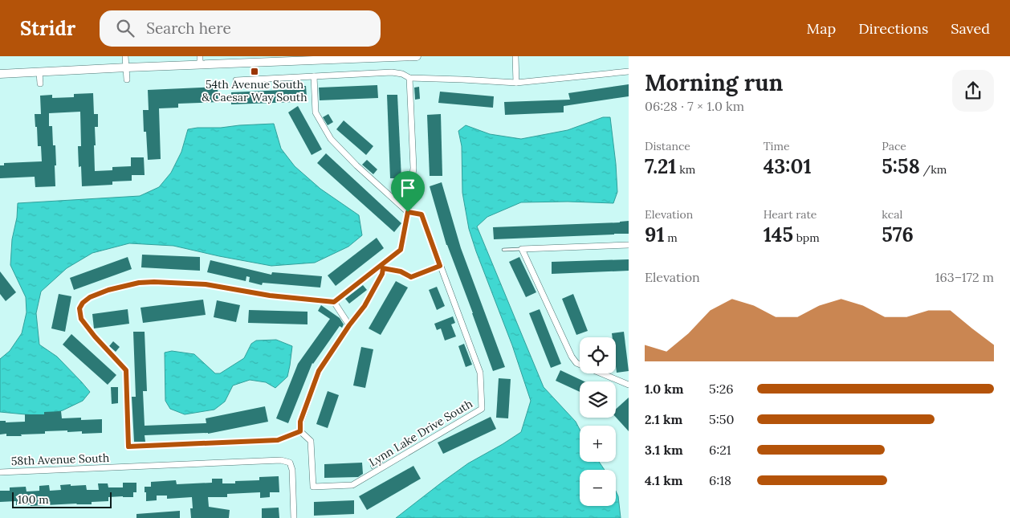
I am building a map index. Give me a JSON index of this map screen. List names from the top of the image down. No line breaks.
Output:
{"streets":{"street":["Lynn Lake Drive South","58th Avenue South"]},"places":{"transit":["54th Avenue South & Caesar Way South"]},"scale_bar":"100 m","page":{"header":"Stridr","search":"Search here","nav":["Map","Directions","Saved"],"heading":["Morning run","06:28 · 7 × 1.0 km"],"stats":[["Distance","7.21 km"],["Time","43:01"],["Pace","5:58 /km"],["Elevation","91 m"],["Heart rate","145 bpm"],["kcal","576"]],"chart":["Elevation","163–172 m"],"map_buttons":["+","−"],"list":[{"name":"1.0 km","note":"5:26"},{"name":"2.1 km","note":"5:50"},{"name":"3.1 km","note":"6:21"},{"name":"4.1 km","note":"6:18"}],"scale":"100 m"}}
